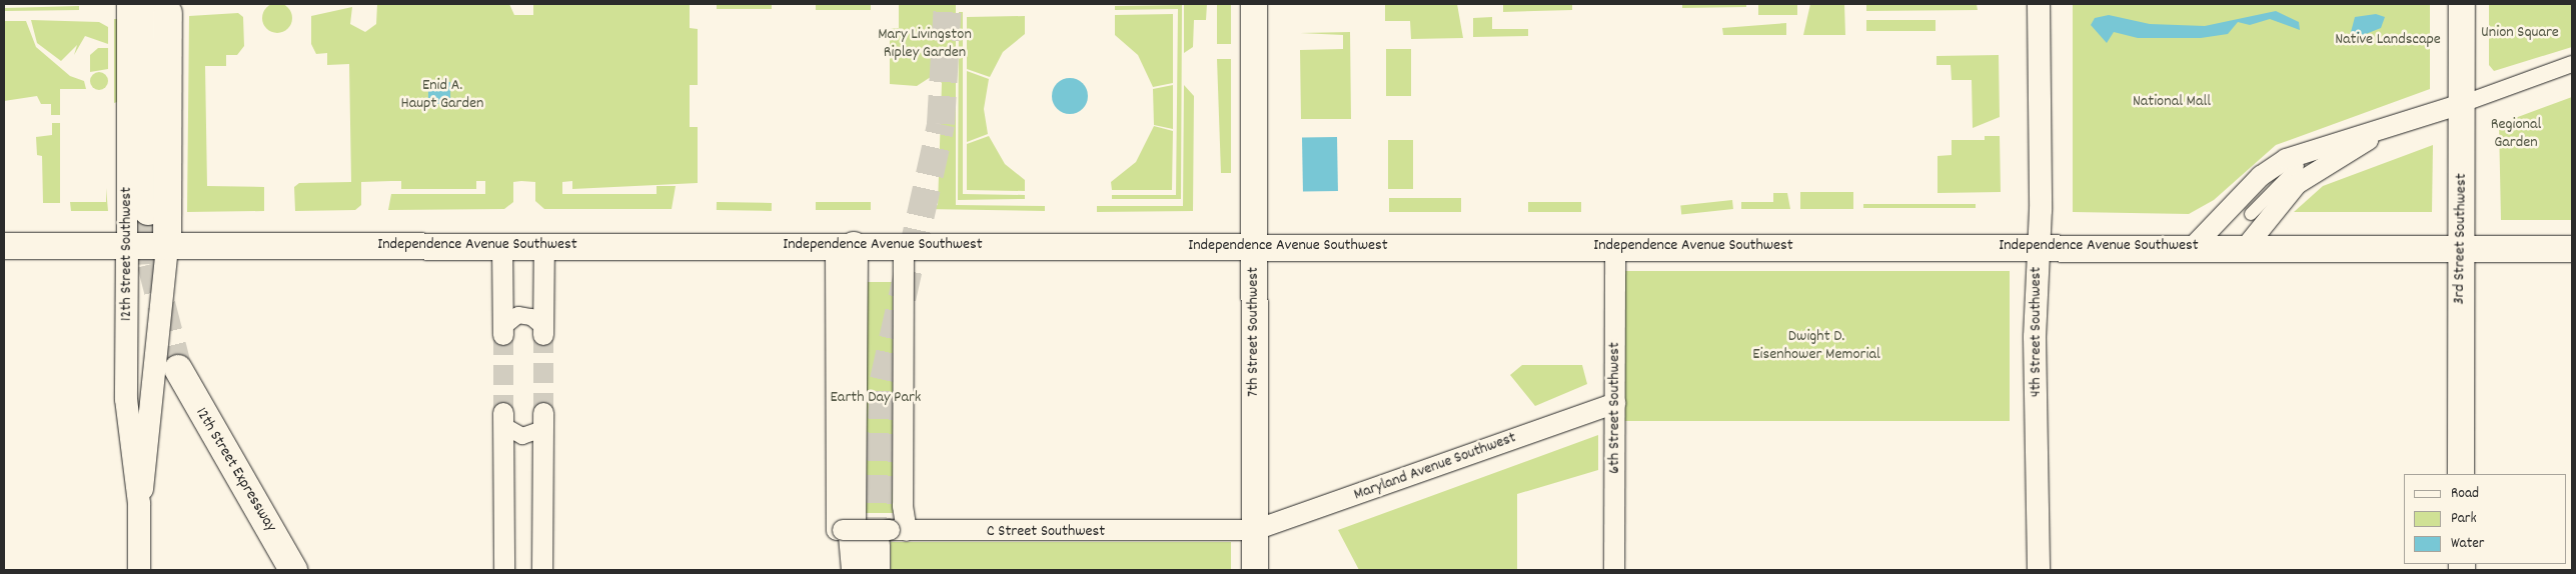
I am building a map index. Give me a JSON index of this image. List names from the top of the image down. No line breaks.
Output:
{"streets":{"highway":["12th Street Expressway"],"main road":["3rd Street Southwest","Independence Avenue Southwest","12th Street Southwest","7th Street Southwest","4th Street Southwest"],"street":["6th Street Southwest","Maryland Avenue Southwest","C Street Southwest"]},"crossings":[["3rd Street Southwest","Independence Avenue Southwest"],["Independence Avenue Southwest","12th Street Southwest"],["Independence Avenue Southwest","7th Street Southwest"],["Independence Avenue Southwest","4th Street Southwest"],["Independence Avenue Southwest","6th Street Southwest"],["Independence Avenue Southwest","C Street Southwest"],["7th Street Southwest","Maryland Avenue Southwest"],["7th Street Southwest","C Street Southwest"],["6th Street Southwest","Maryland Avenue Southwest"],["Maryland Avenue Southwest","C Street Southwest"]],"parks":["Union Square","Mary Livingston Ripley Garden","Native Landscape","Enid A. Haupt Garden","National Mall","Regional Garden","Dwight D. Eisenhower Memorial","Earth Day Park"],"legend":["Road","Park","Water"]}
